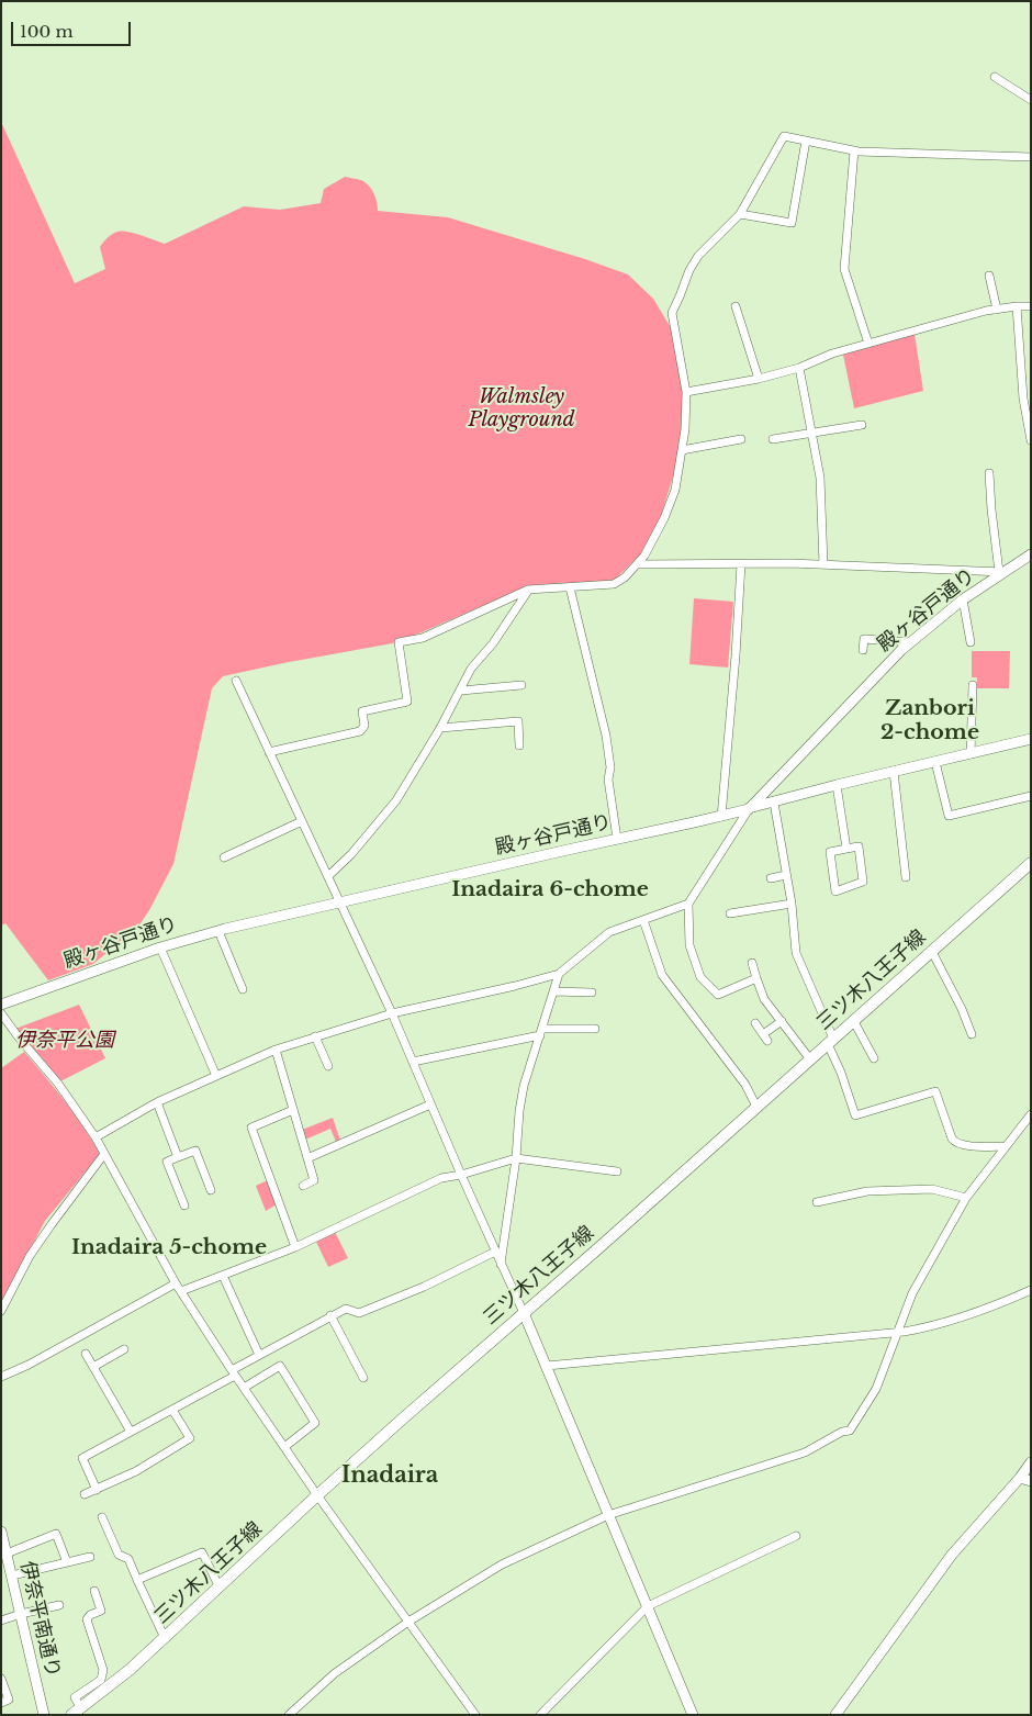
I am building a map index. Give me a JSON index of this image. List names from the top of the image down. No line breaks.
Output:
{"streets":{"main road":["三ツ木八王子線"],"street":["殿ヶ谷戸通り","伊奈平南通り"]},"districts":["Zanbori 2-chome","Inadaira 6-chome","Inadaira 5-chome","Inadaira"],"parks":["Walmsley Playground","伊奈平公園"],"scale_bar":"100 m"}
